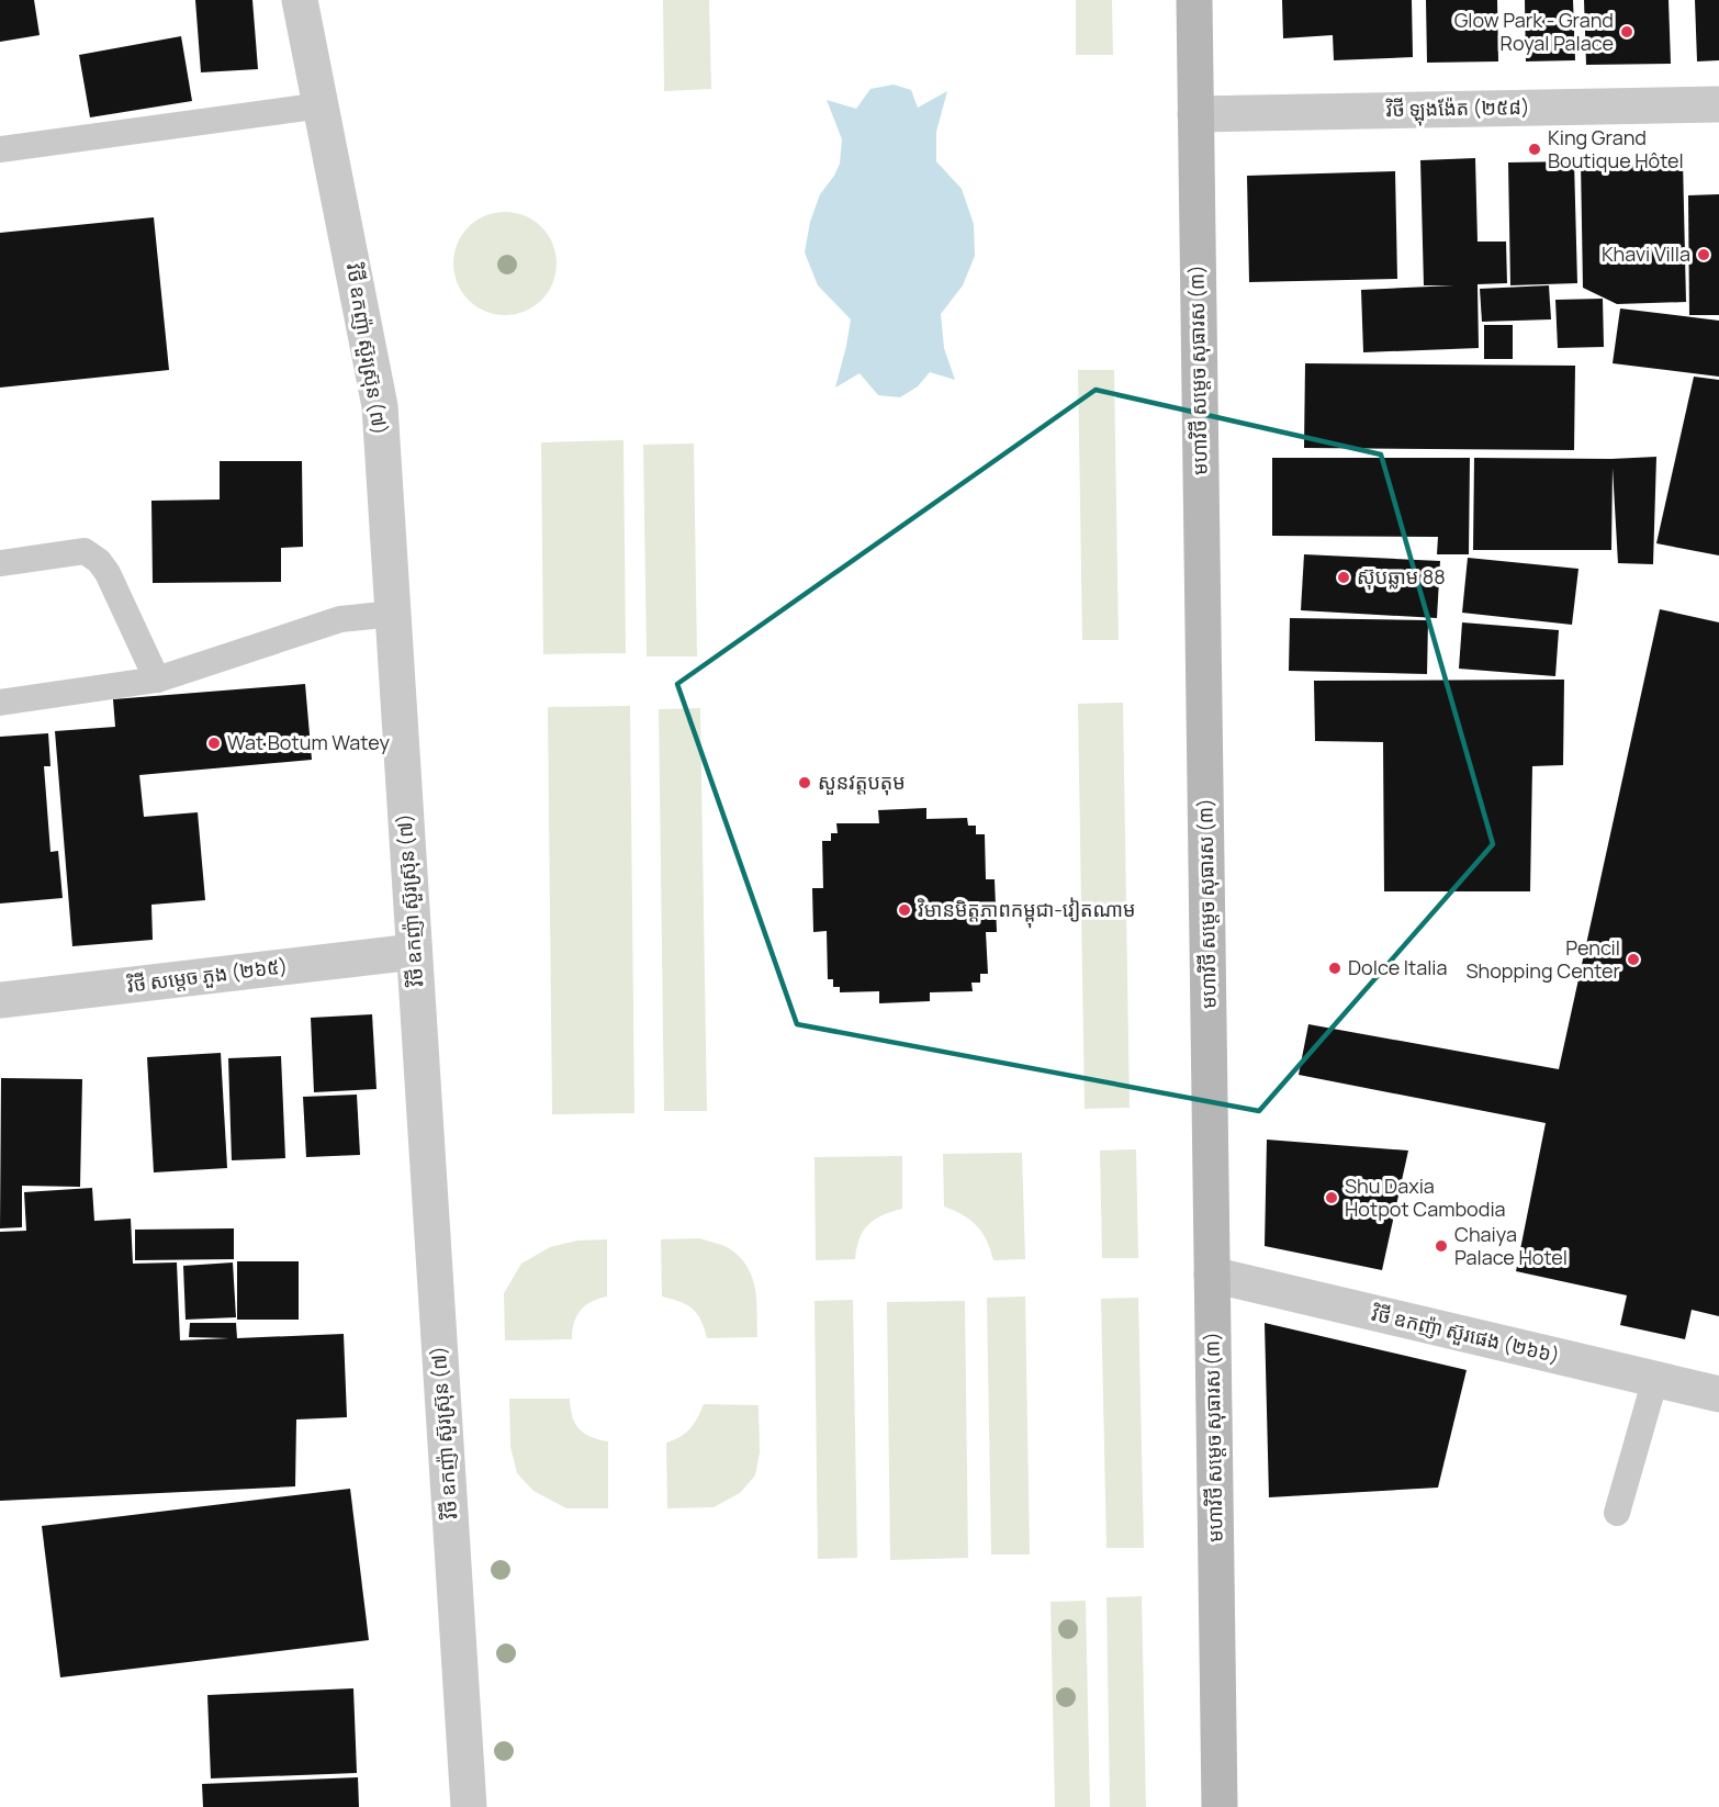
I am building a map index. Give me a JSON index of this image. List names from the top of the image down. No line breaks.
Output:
{"streets":{"street":["វិថី ឡុងង៉ែត (២៥៨)","វិថី ឧកញ៉ា ស៊ួរស៊្រុន (៧)","មហាវិថី សម្តេច សុធារស (៣)","វិថី សម្តេច ភួង (២៦៥)","វិថី ឧកញ៉ា ស៊ួរផេង (២៦៦)"]},"crossings":[["វិថី ឡុងង៉ែត (២៥៨)","មហាវិថី សម្តេច សុធារស (៣)"],["វិថី ឧកញ៉ា ស៊ួរស៊្រុន (៧)","វិថី សម្តេច ភួង (២៦៥)"],["មហាវិថី សម្តេច សុធារស (៣)","វិថី ឧកញ៉ា ស៊ួរផេង (២៦៦)"]],"places":["Glow Park - Grand Royal Palace","King Grand Boutique Hôtel","Khavi Villa","ស៊ុបឆ្លាម 88","Wat Botum Watey","សួនវត្តបតុម","វិមានមិត្តភាពកម្ពុជា-វៀតណាម","Pencil Shopping Center","Dolce Italia","Shu Daxia Hotpot Cambodia","Chaiya Palace Hotel"]}
